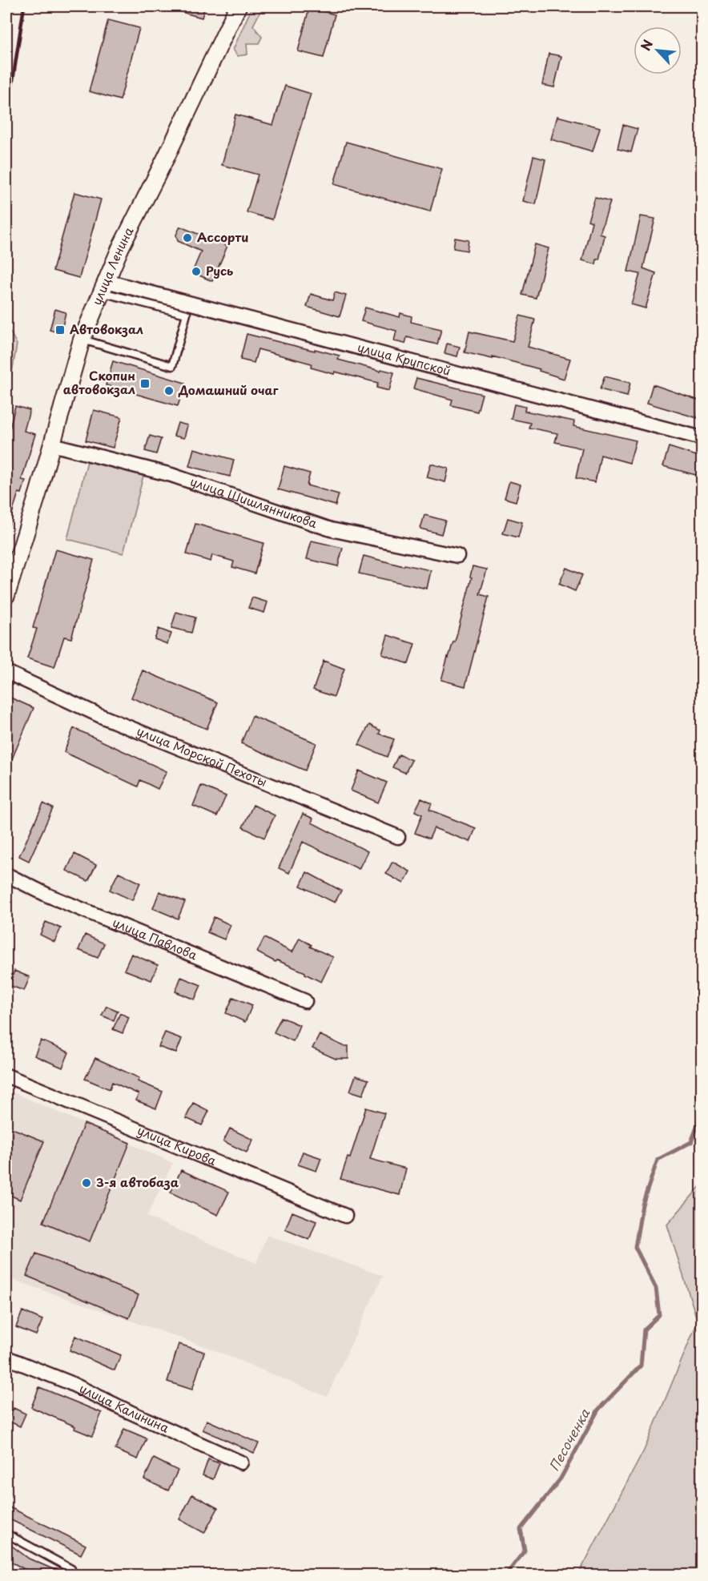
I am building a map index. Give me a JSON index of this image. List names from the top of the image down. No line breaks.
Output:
{"streets":{"street":["улица Ленина","улица Крупской","улица Шишлянникова","улица Морской Пехоты","улица Павлова","улица Кирова","улица Калинина"]},"crossings":[["улица Ленина","улица Крупской"],["улица Ленина","улица Шишлянникова"]],"water":["Песоченка"],"places":{"other":["Ассорти","Русь","Домашний очаг","3-я автобаза"],"transit":["Автовокзал","Скопин автовокзал"]},"north":"top left"}
